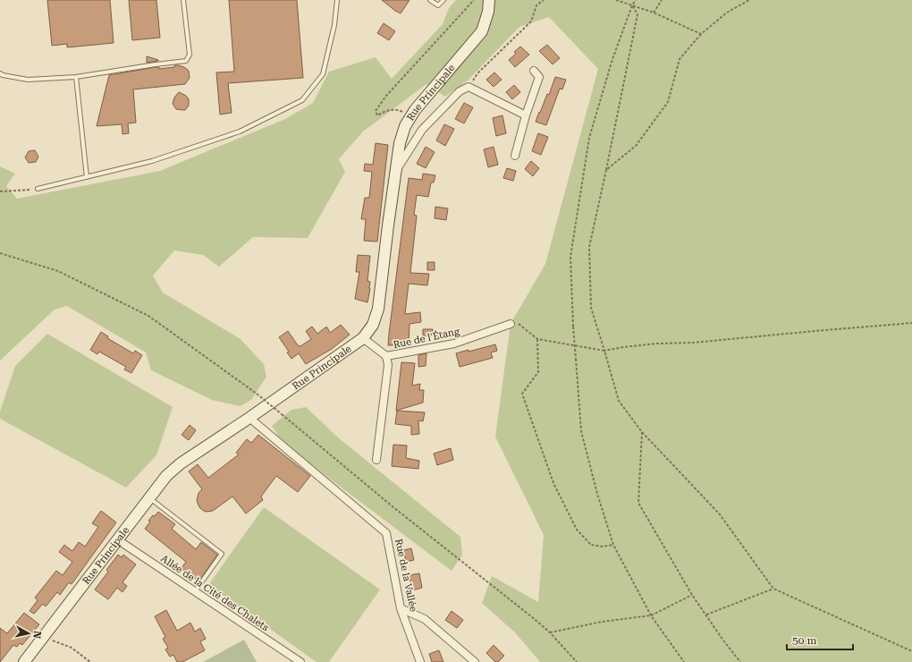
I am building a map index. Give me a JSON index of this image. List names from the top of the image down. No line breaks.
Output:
{"streets":{"main road":["Rue Principale"],"street":["Rue de l'Étang","Rue de la Vallée","Allée de la Cité des Chalets"]},"crossings":[["Rue Principale","Rue de l'Étang"],["Rue Principale","Rue de la Vallée"],["Rue Principale","Allée de la Cité des Chalets"]],"scale_bar":"50 m","north":"right"}
